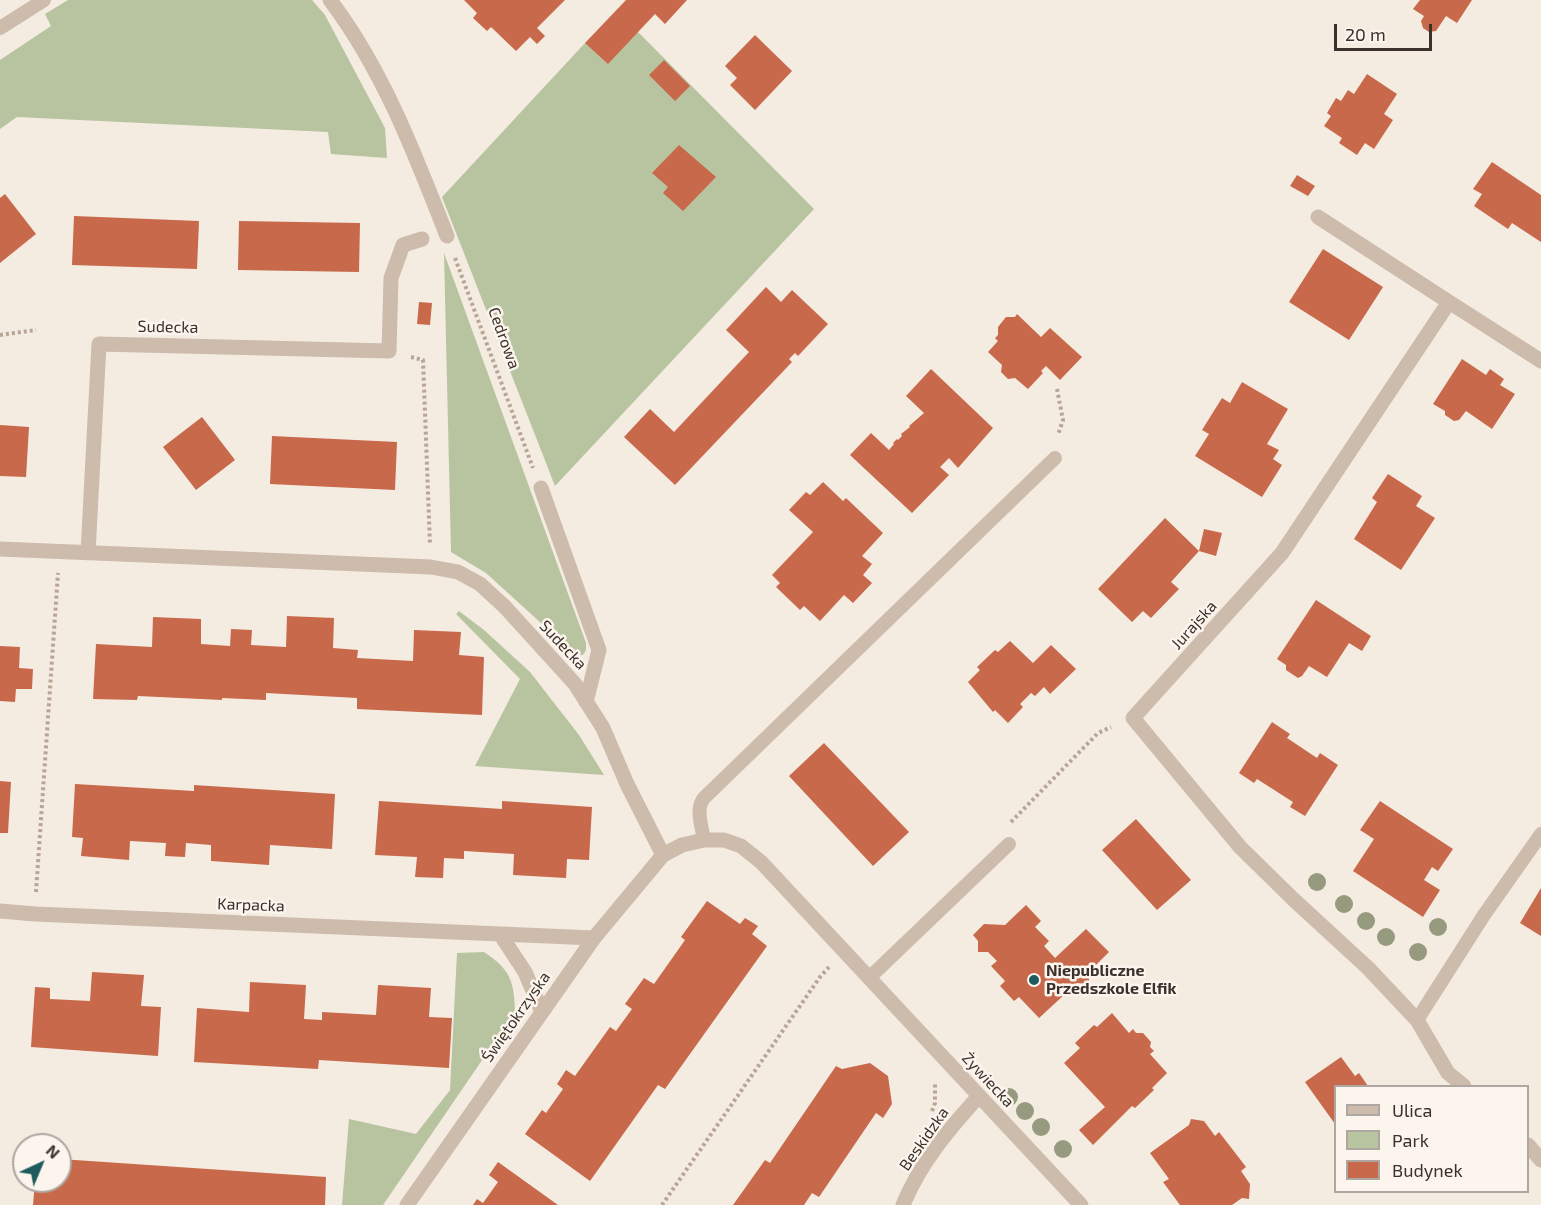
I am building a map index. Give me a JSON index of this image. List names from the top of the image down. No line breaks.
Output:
{"streets":{"street":["Sudecka","Jurajska","Karpacka","Świętokrzyska","Żywiecka","Beskidzka"],"path":["Cedrowa"]},"crossings":[["Sudecka","Świętokrzyska"],["Karpacka","Świętokrzyska"],["Żywiecka","Beskidzka"]],"places":["Niepubliczne Przedszkole Elfik"],"legend":["Ulica","Park","Budynek"],"scale_bar":"20 m","north":"top right"}
